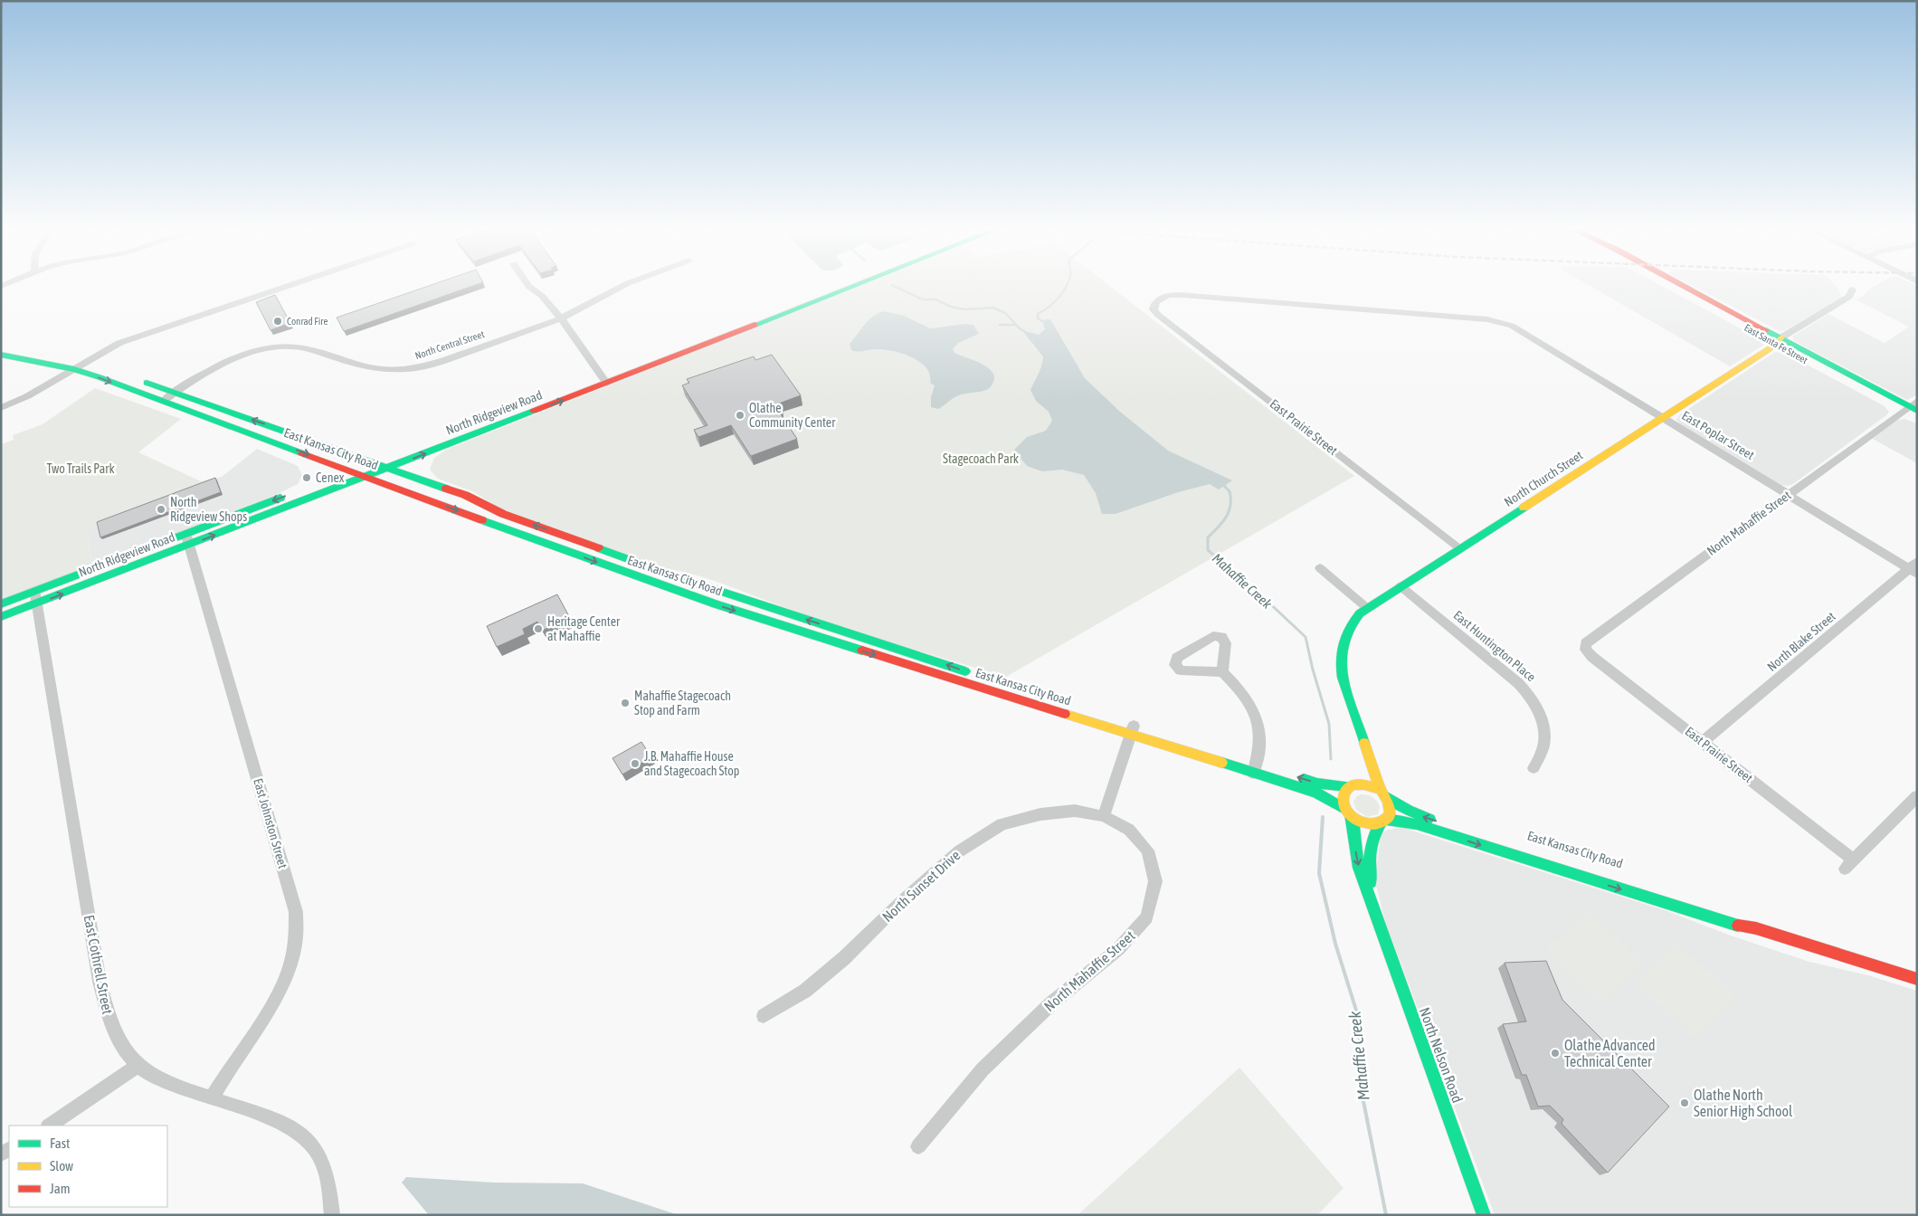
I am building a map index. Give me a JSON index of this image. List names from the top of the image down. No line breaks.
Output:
{"streets":{"street":["East Santa Fe Street","North Central Street","North Ridgeview Road","East Prairie Street","East Poplar Street","East Kansas City Road","North Church Street","North Mahaffie Street","North Blake Street","East Huntington Place","East Johnston Street","North Sunset Drive","East Cothrell Street","North Nelson Road"]},"crossings":[["East Santa Fe Street","North Church Street"],["East Santa Fe Street","North Mahaffie Street"],["North Central Street","East Kansas City Road"],["North Ridgeview Road","East Kansas City Road"],["North Ridgeview Road","East Johnston Street"],["North Ridgeview Road","East Cothrell Street"],["East Prairie Street","East Poplar Street"],["East Prairie Street","North Church Street"],["East Prairie Street","North Mahaffie Street"],["East Prairie Street","North Blake Street"],["East Poplar Street","North Church Street"],["East Poplar Street","North Mahaffie Street"],["East Poplar Street","North Blake Street"],["East Kansas City Road","North Church Street"],["East Kansas City Road","North Nelson Road"],["North Church Street","East Huntington Place"],["North Church Street","North Nelson Road"],["North Mahaffie Street","North Sunset Drive"],["East Johnston Street","East Cothrell Street"]],"water":["Mahaffie Creek"],"parks":["Stagecoach Park","Two Trails Park"],"places":["Conrad Fire","Olathe Community Center","Cenex","North Ridgeview Shops","Heritage Center at Mahaffie","Mahaffie Stagecoach Stop and Farm","J.B. Mahaffie House and Stagecoach Stop","Olathe Advanced Technical Center","Olathe North Senior High School"],"legend":["Fast","Slow","Jam"]}
